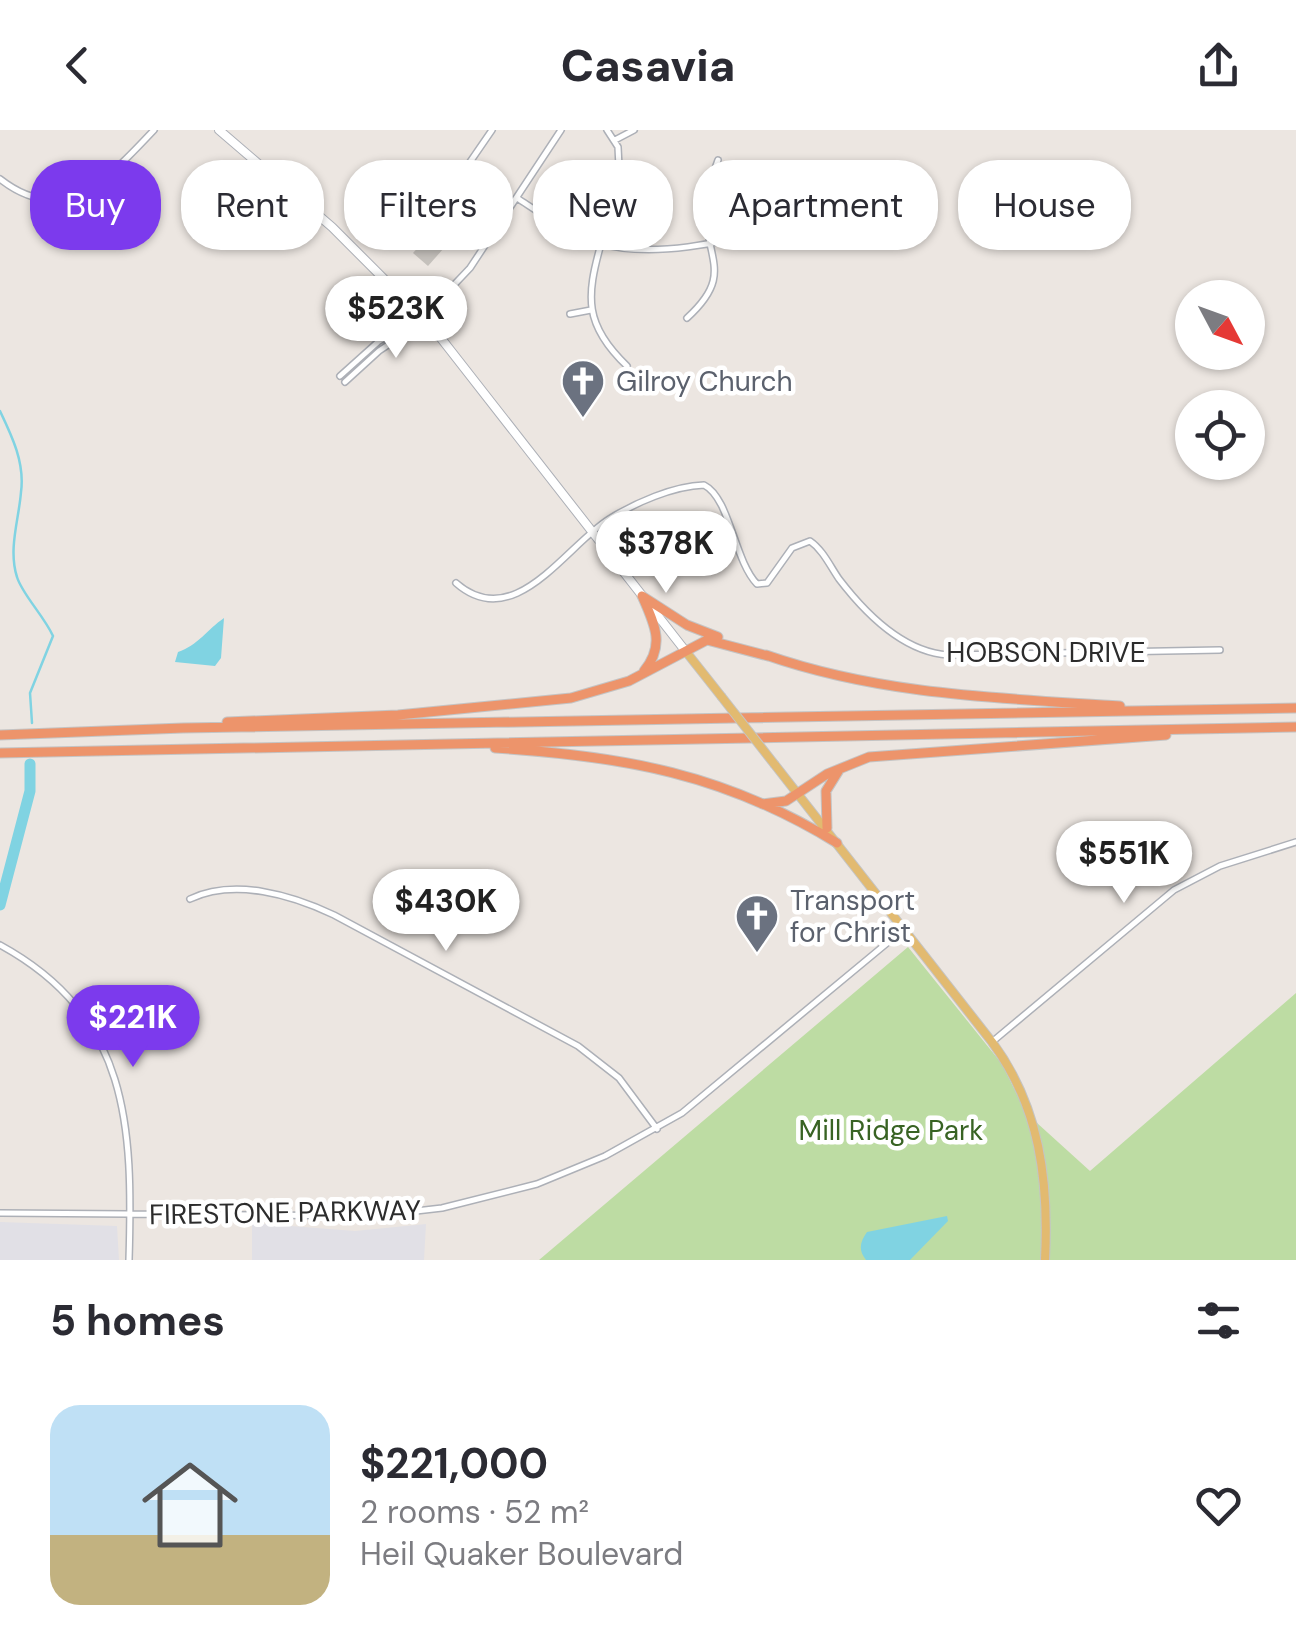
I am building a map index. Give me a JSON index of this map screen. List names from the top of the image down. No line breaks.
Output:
{"streets":{"street":["HOBSON DRIVE","FIRESTONE PARKWAY"]},"parks":["Mill Ridge Park"],"places":{"church":["Gilroy Church","Transport for Christ"]},"north":"bottom right","page":{"header":"Casavia","chip":["Buy","Rent","Filters","New","Apartment","House"],"price":["$523K","$378K","$551K","$430K","$221K"],"heading":"5 homes","list":[{"name":"$221,000","note":"2 rooms · 52 m² · Heil Quaker Boulevard"}]}}
